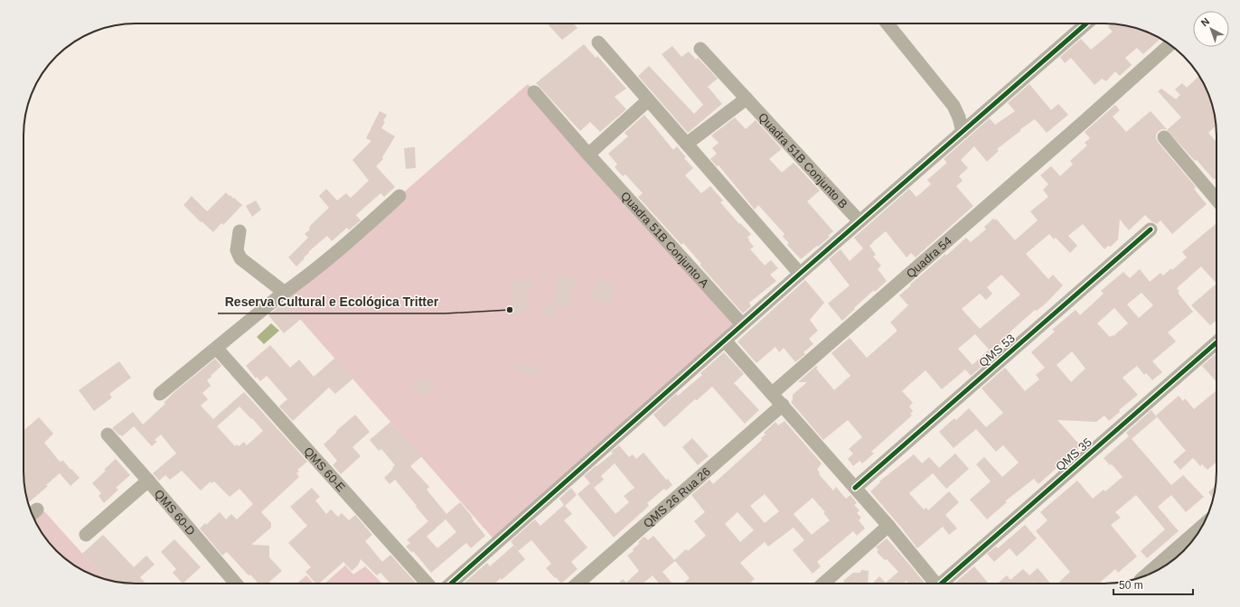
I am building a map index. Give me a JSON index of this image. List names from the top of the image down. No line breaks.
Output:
{"streets":{"street":["Quadra 51B Conjunto B","Quadra 51B Conjunto A","Quadra 54","QMS 53","QMS 35","QMS 60-E","QMS 26 Rua 26","QMS 60-D"]},"places":["Reserva Cultural e Ecológica Tritter"],"scale_bar":"50 m","north":"top left"}
